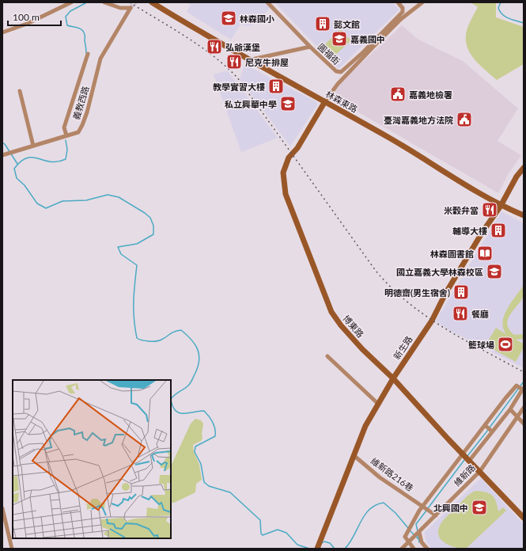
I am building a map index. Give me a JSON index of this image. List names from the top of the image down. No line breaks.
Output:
{"streets":{"street":["圓福街","林森東路","義教西路","博東路","新生路","維新路216巷","維新路"]},"crossings":[["圓福街","林森東路"],["林森東路","博東路"],["林森東路","新生路"],["博東路","新生路"],["博東路","維新路"],["新生路","維新路216巷"],["維新路216巷","維新路"]],"places":{"school or university":["林森國小","嘉義國中","私立興華中學","國立嘉義大學林森校區","北興國中"],"building":["懿文館","教學實習大樓","輔導大樓","明德齋(男生宿舍)"],"restaurant":["弘爺漢堡","尼克牛排屋","米穀弁當","餐廳"],"public building":["嘉義地檢署","臺灣嘉義地方法院"],"library":["林森圖書館"],"sports":["籃球場"]},"scale_bar":"100 m"}
